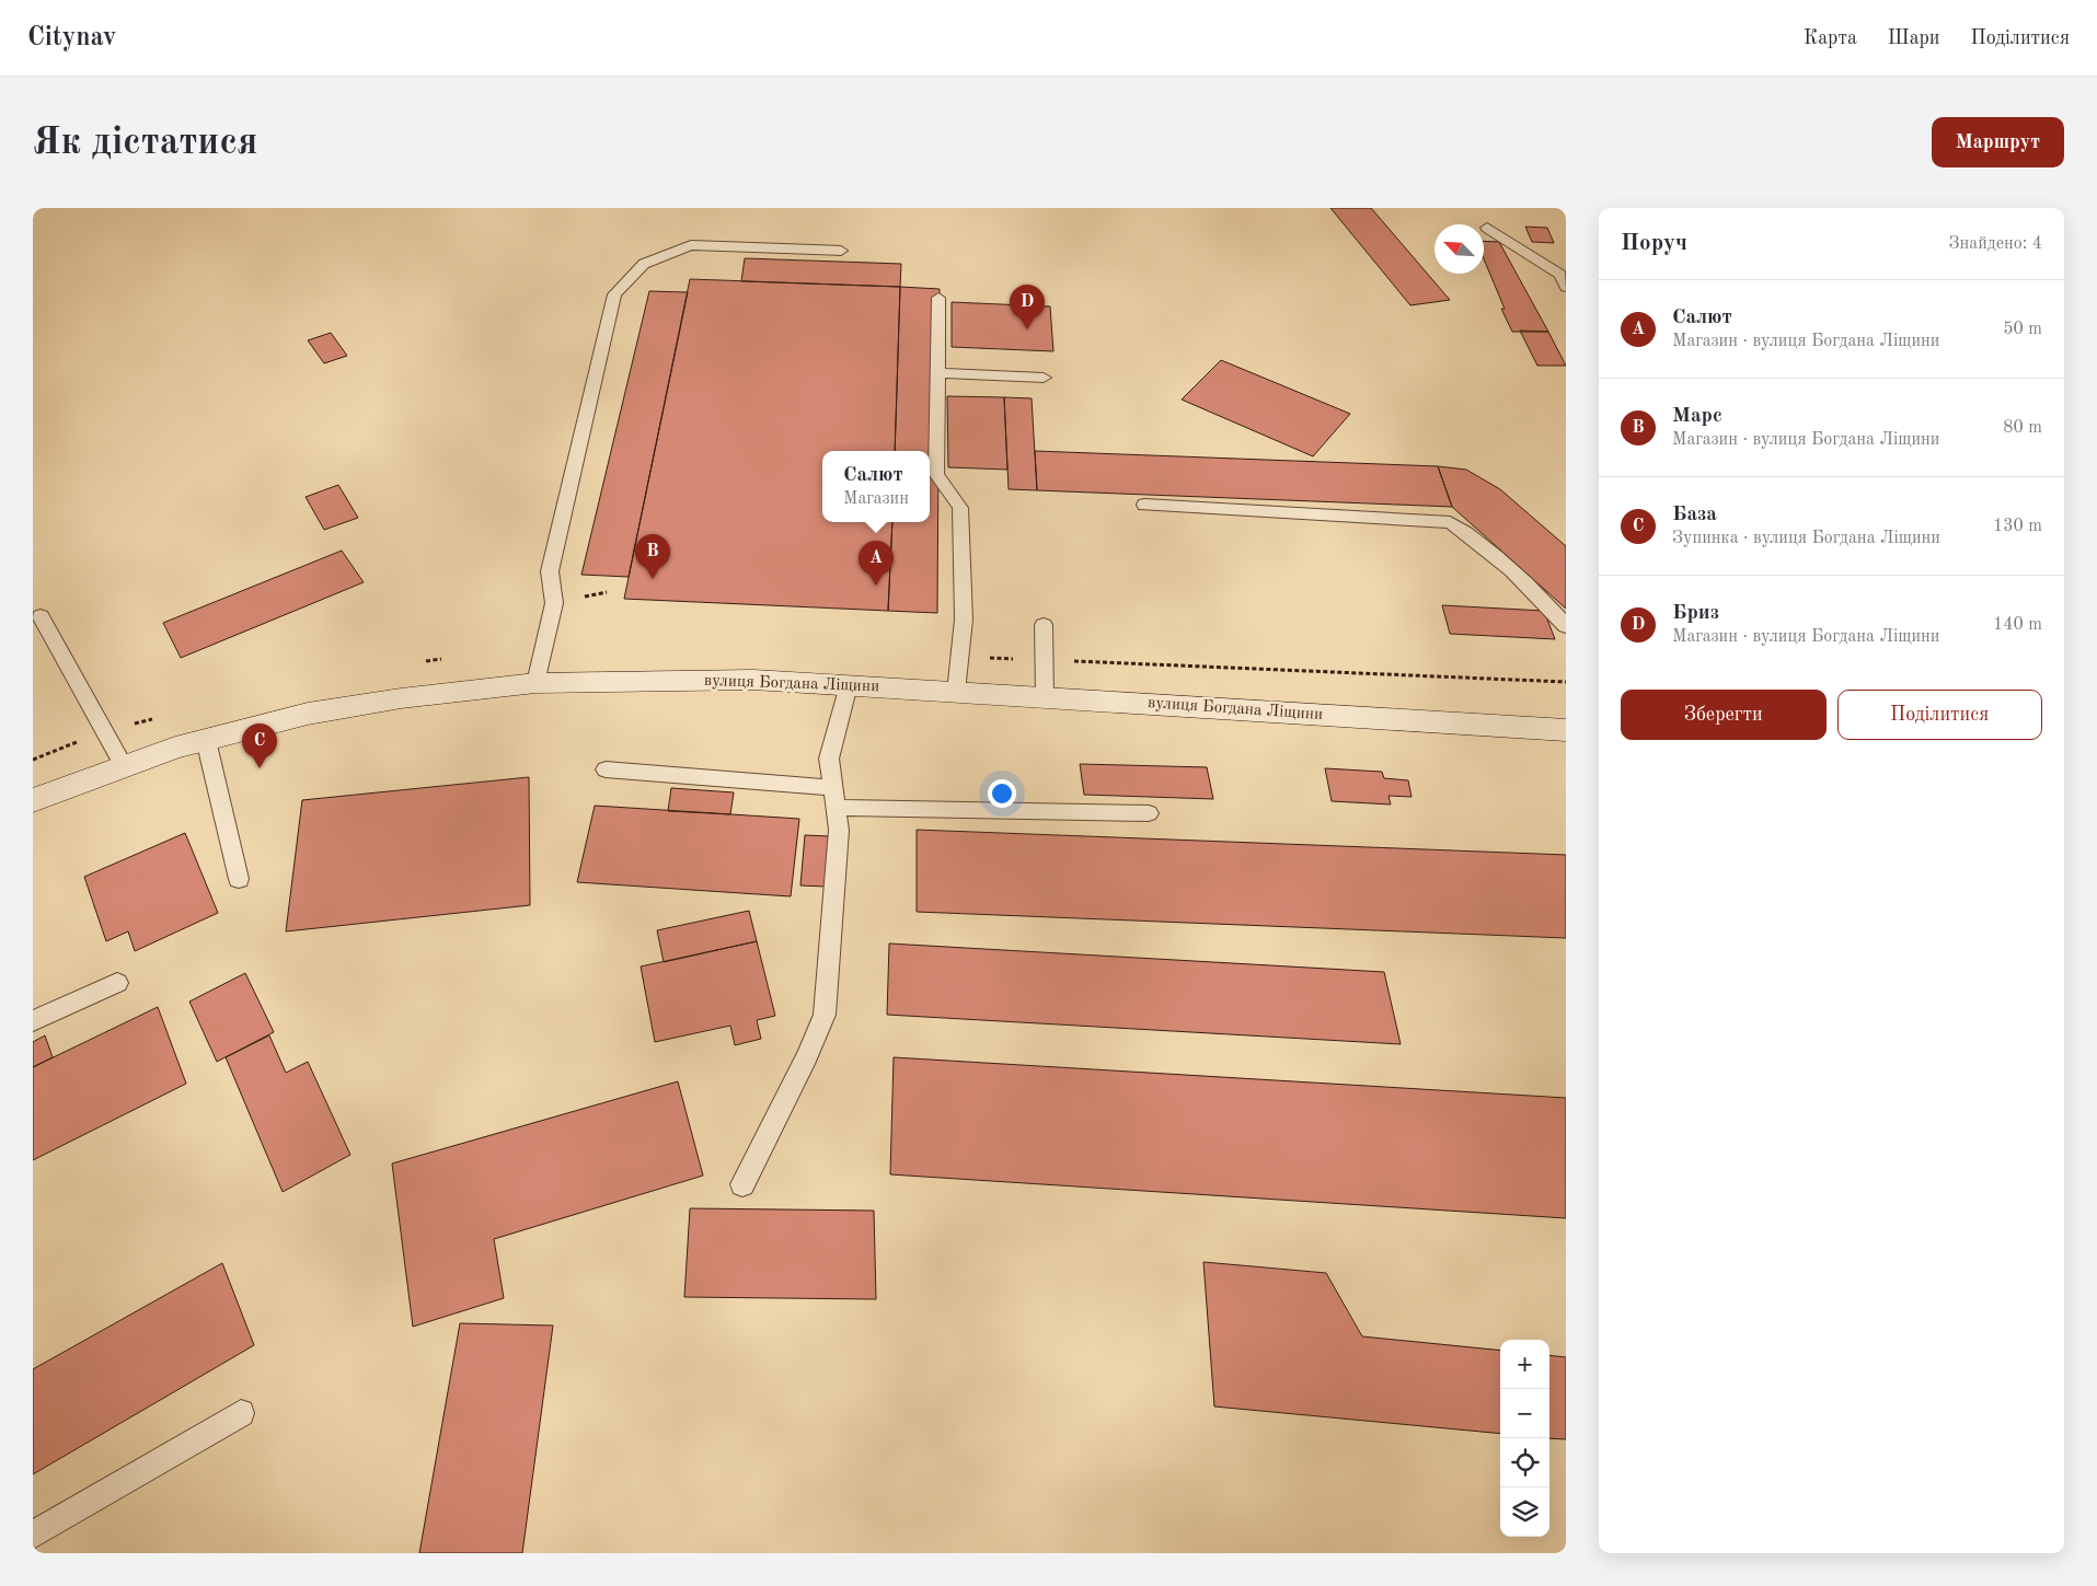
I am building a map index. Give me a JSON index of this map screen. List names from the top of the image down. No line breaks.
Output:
{"streets":{"main road":["вулиця Богдана Ліщини"]},"north":"top left","page":{"header":"Citynav","nav":["Карта","Шари","Поділитися"],"buttons":["Маршрут",["Зберегти","Поділитися"]],"title":"Як дістатися","heading":["Поруч","Знайдено: 4"],"list":[{"mark":"A","name":"Салют","note":"Магазин · вулиця Богдана Ліщини","value":"50 m"},{"mark":"B","name":"Марс","note":"Магазин · вулиця Богдана Ліщини","value":"80 m"},{"mark":"C","name":"База","note":"Зупинка · вулиця Богдана Ліщини","value":"130 m"},{"mark":"D","name":"Бриз","note":"Магазин · вулиця Богдана Ліщини","value":"140 m"}],"pins":["D","B","A","C"],"popup":["Салют","Магазин"],"map_buttons":["+","−"]}}
